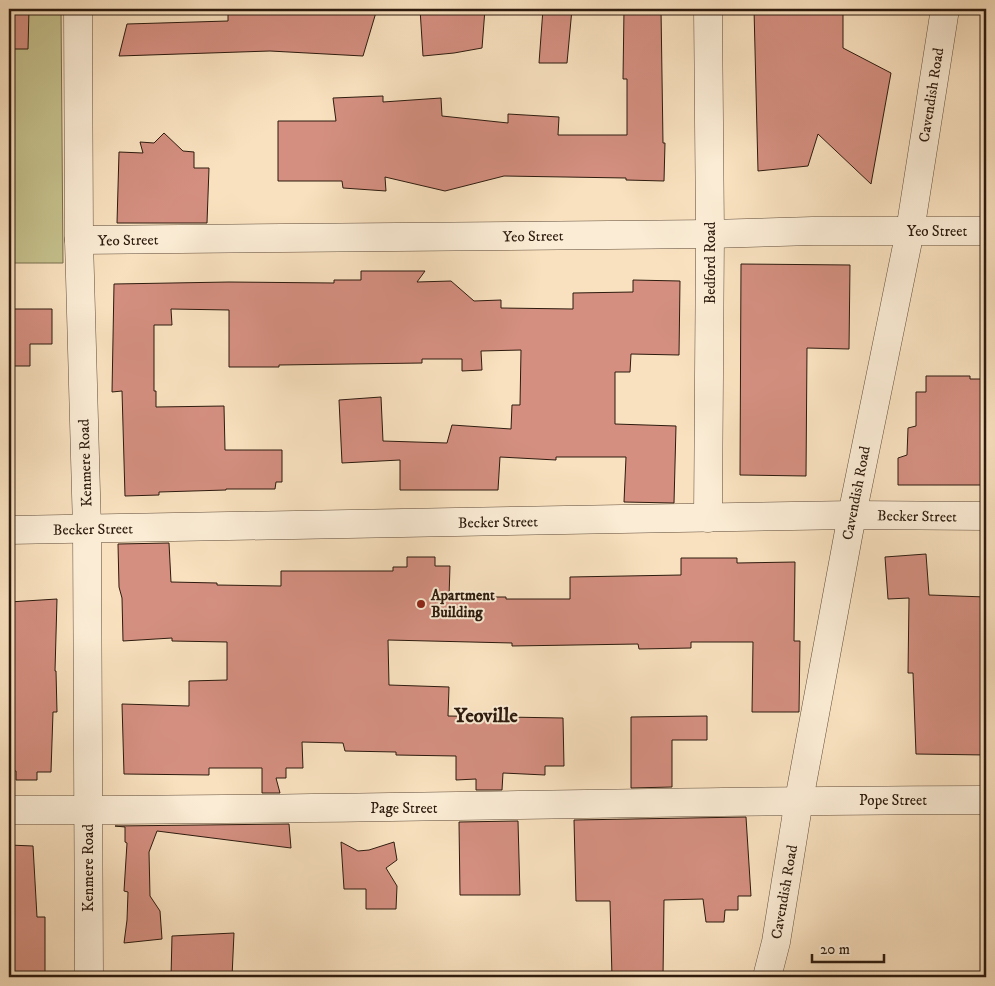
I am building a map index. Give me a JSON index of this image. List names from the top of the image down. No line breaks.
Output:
{"streets":{"street":["Cavendish Road","Yeo Street","Bedford Road","Kenmere Road","Becker Street","Pope Street","Page Street"]},"crossings":[["Cavendish Road","Yeo Street"],["Cavendish Road","Becker Street"],["Cavendish Road","Pope Street"],["Cavendish Road","Page Street"],["Yeo Street","Bedford Road"],["Yeo Street","Kenmere Road"],["Bedford Road","Becker Street"],["Kenmere Road","Becker Street"],["Kenmere Road","Page Street"],["Pope Street","Page Street"]],"districts":["Yeoville"],"places":["Apartment Building"],"scale_bar":"20 m"}
